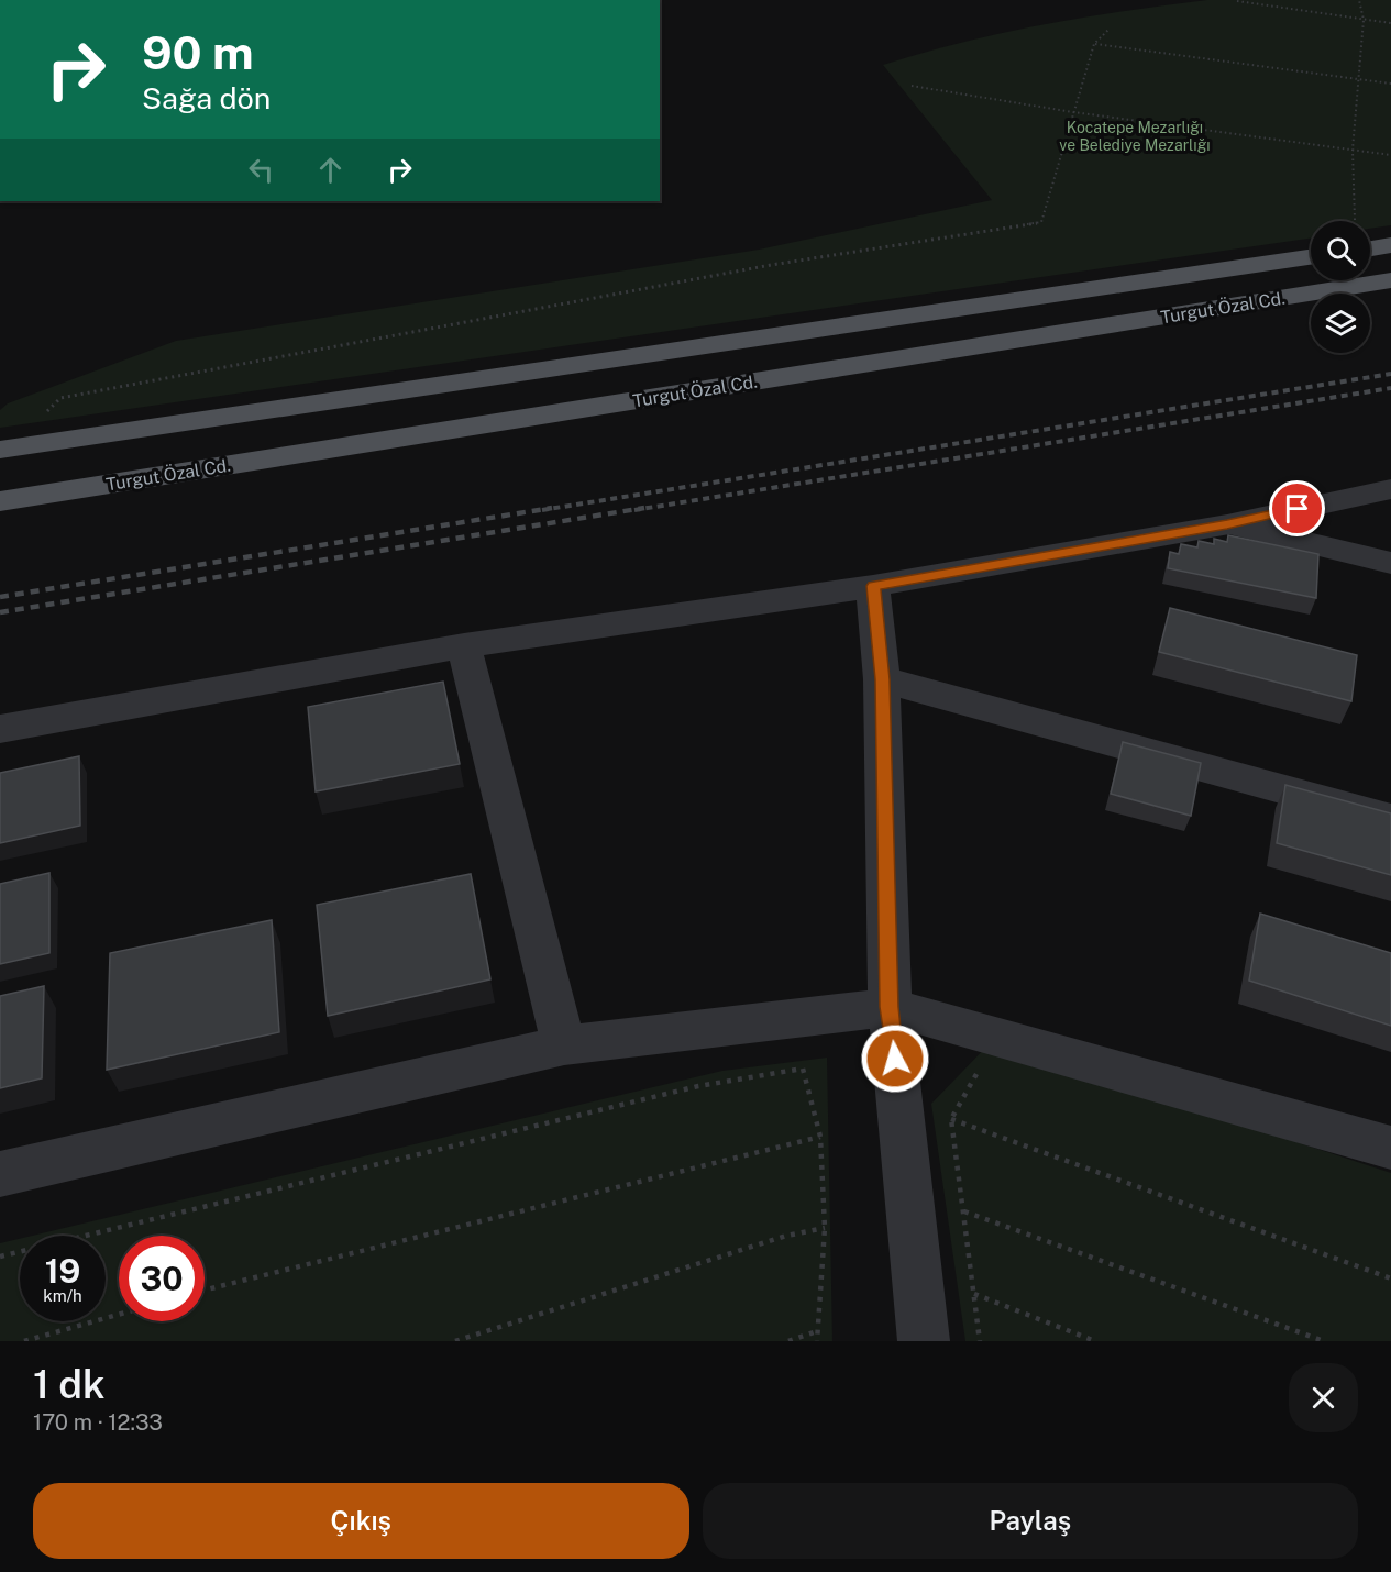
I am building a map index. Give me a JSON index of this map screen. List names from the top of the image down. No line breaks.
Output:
{"streets":{"main road":["Turgut Özal Cd."]},"parks":["Kocatepe Mezarlığı ve Belediye Mezarlığı"],"page":{"turn":["90 m","Sağa dön"],"speed":"19 km/h","limit":"30","heading":["1 dk","170 m · 12:33"],"buttons":["Çıkış","Paylaş"]}}
